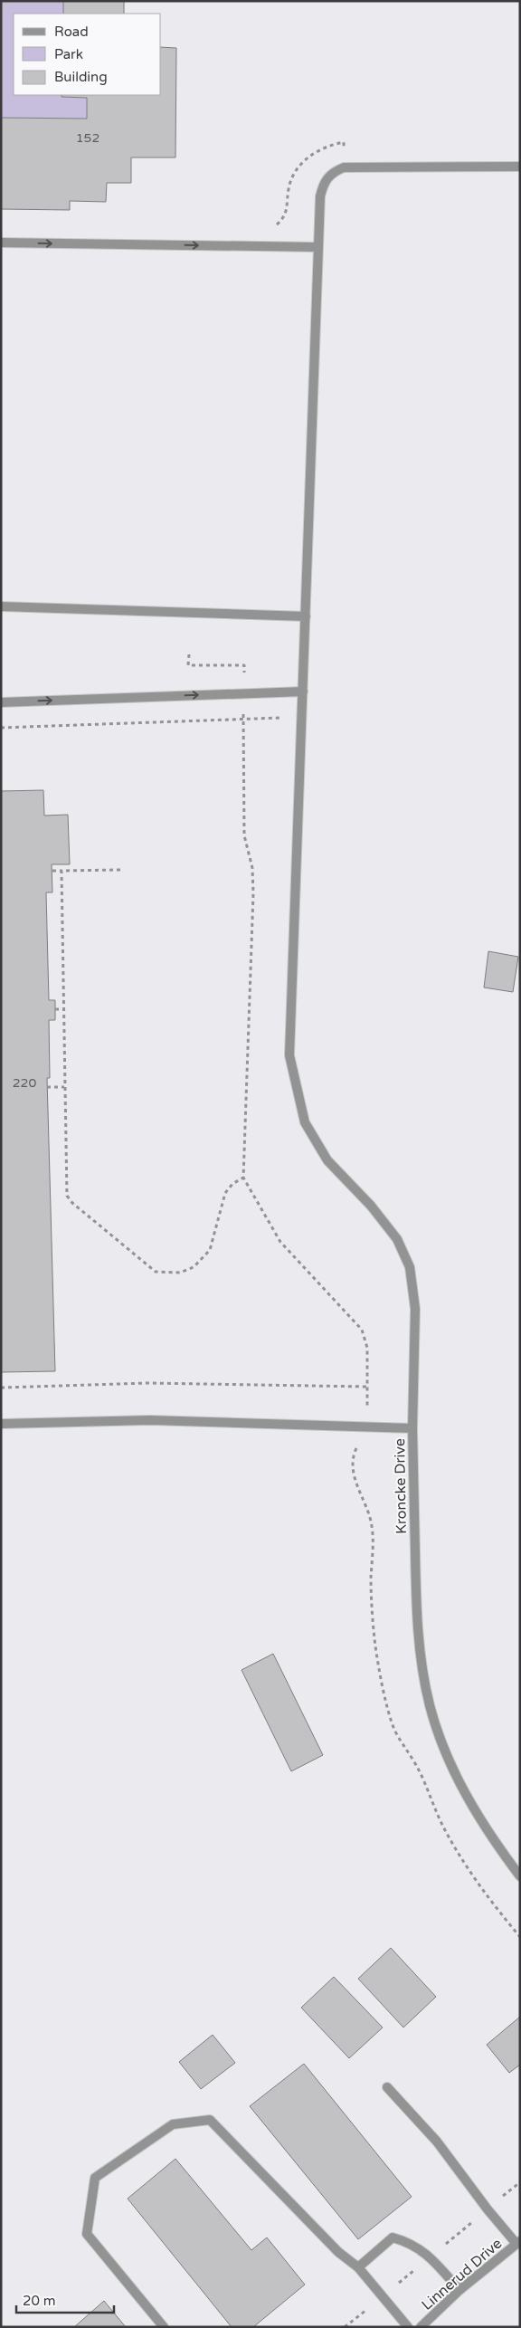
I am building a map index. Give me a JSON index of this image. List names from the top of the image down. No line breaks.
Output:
{"streets":{"street":["Kroncke Drive","Linnerud Drive"]},"house_numbers":["152","220"],"legend":["Road","Park","Building"],"scale_bar":"20 m"}
